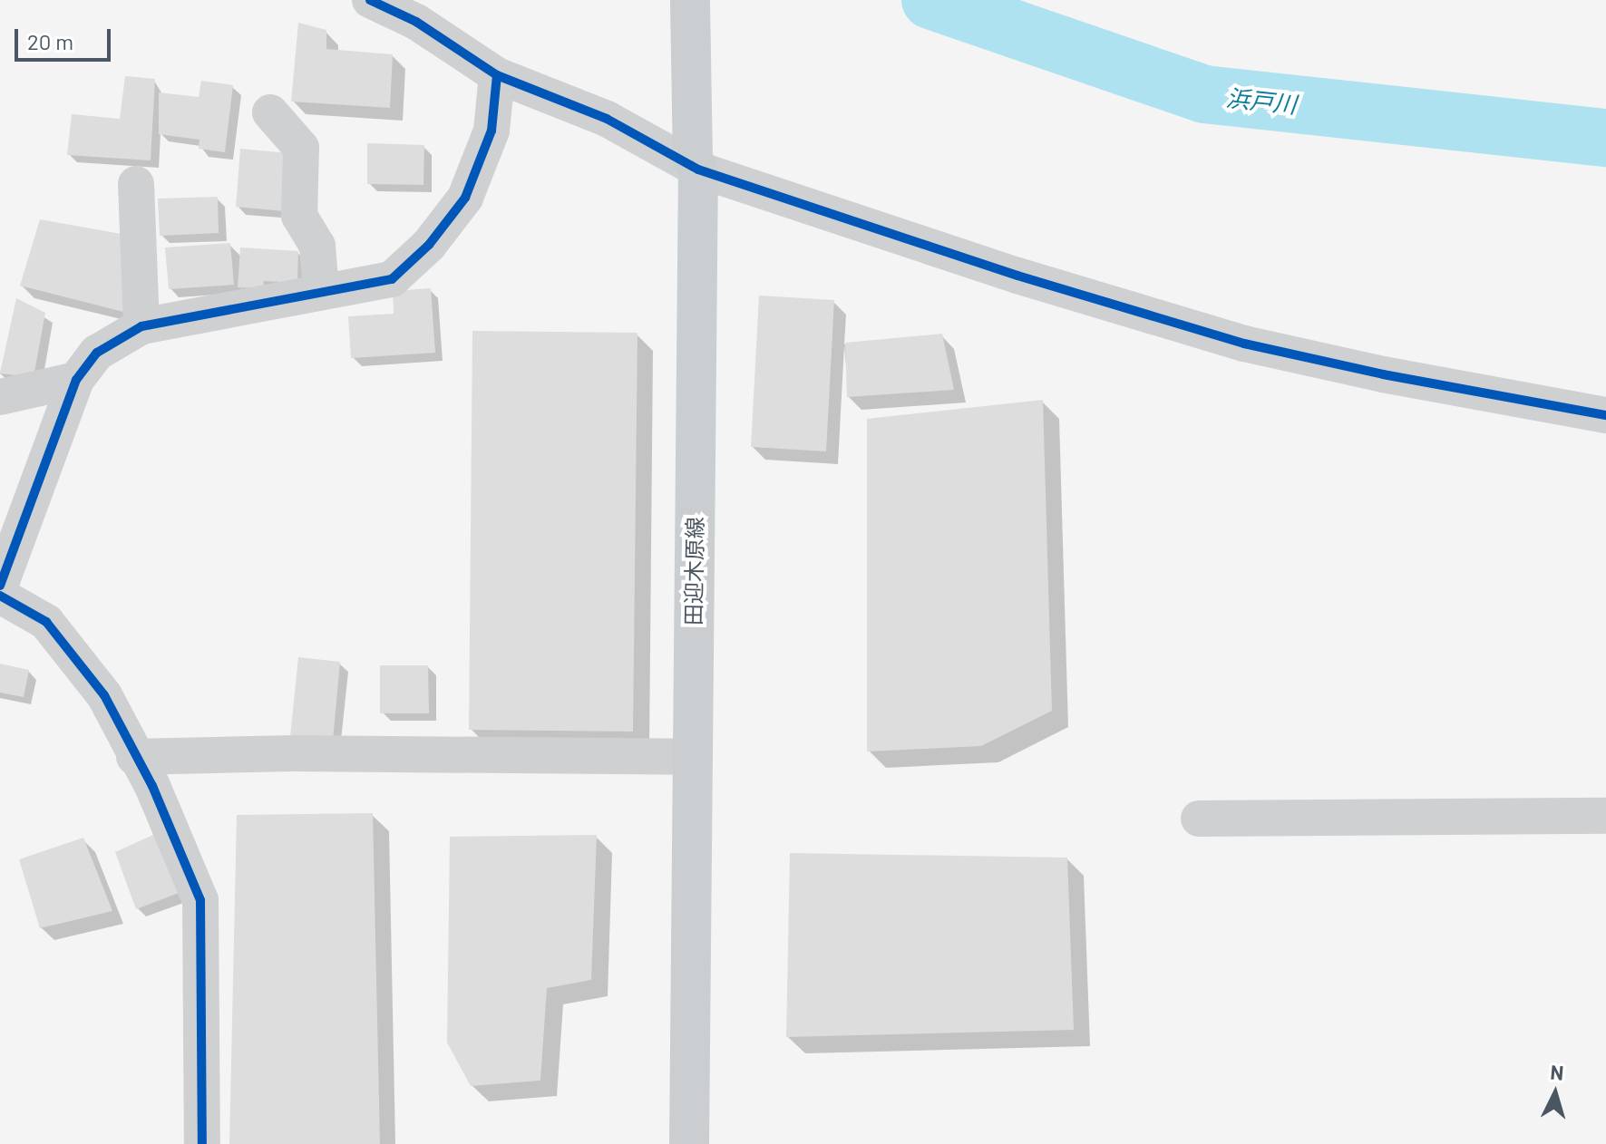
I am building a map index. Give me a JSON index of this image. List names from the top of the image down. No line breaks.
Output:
{"streets":{"main road":["田迎木原線"]},"water":["浜戸川"],"scale_bar":"20 m","north":"top"}
